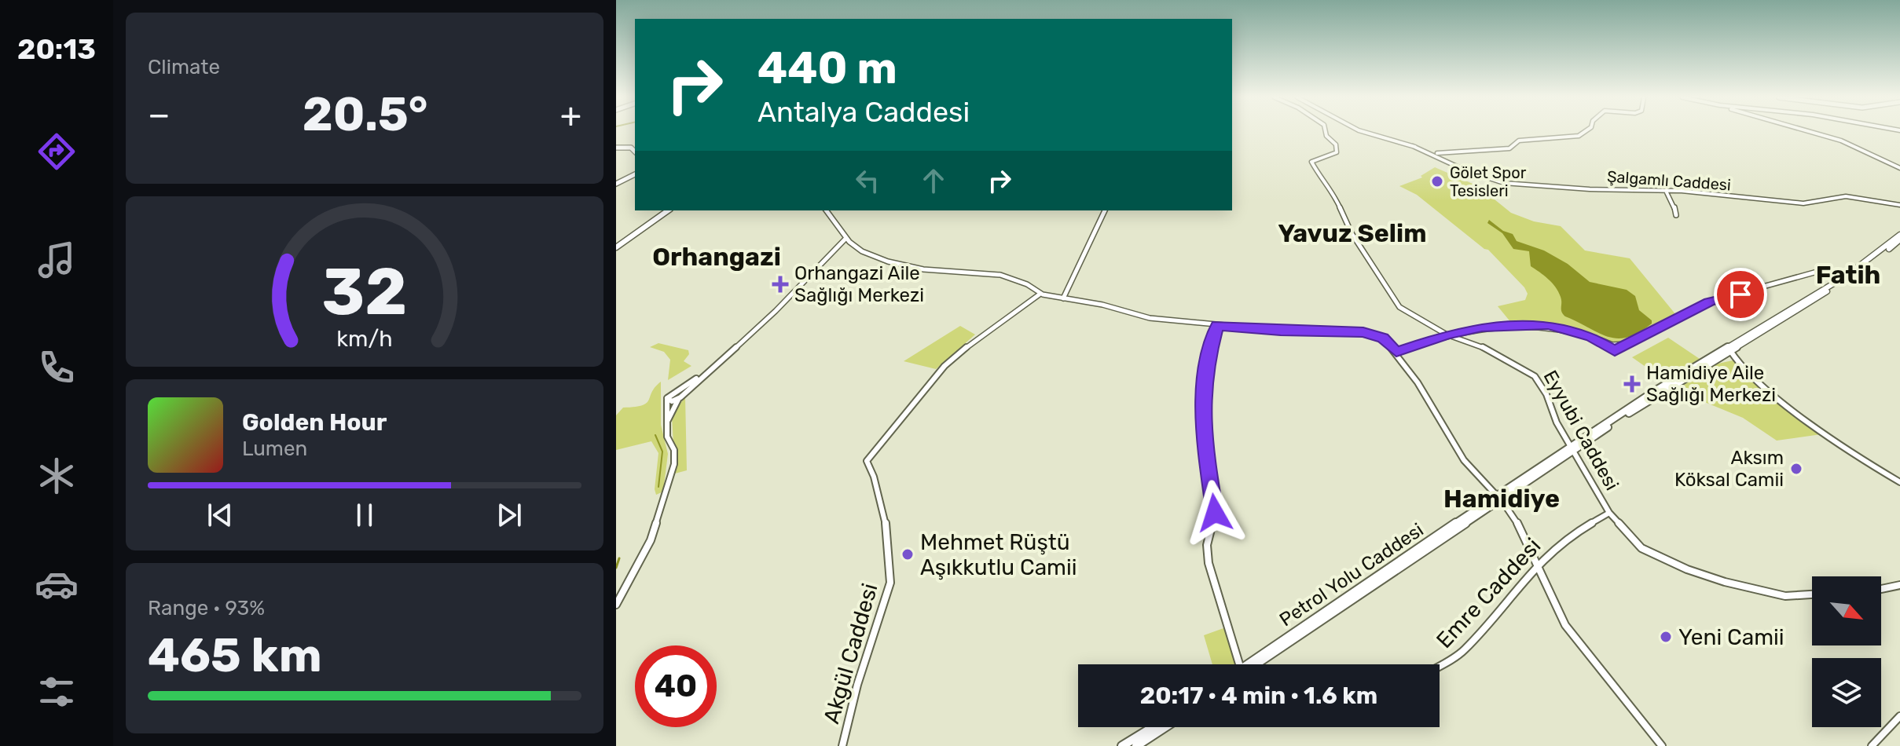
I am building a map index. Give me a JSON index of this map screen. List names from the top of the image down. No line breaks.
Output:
{"streets":{"main road":["Petrol Yolu Caddesi"],"street":["Şalgamlı Caddesi","Eyyubi Caddesi","Emre Caddesi","Akgül Caddesi"]},"crossings":[["Eyyubi Caddesi","Petrol Yolu Caddesi"],["Eyyubi Caddesi","Emre Caddesi"]],"districts":["Yavuz Selim","Orhangazi","Fatih","Hamidiye"],"places":{"other":["Gölet Spor Tesisleri","Aksım Köksal Camii","Mehmet Rüştü Aşıkkutlu Camii","Yeni Camii"],"health":["Orhangazi Aile Sağlığı Merkezi","Hamidiye Aile Sağlığı Merkezi"]},"north":"bottom right","page":{"tabs":"20:13","tile":["Climate",["Range · 93%","465 km"]],"turn":["440 m","Antalya Caddesi"],"heat":["−","20.5°","+"],"song":["Golden Hour","Lumen"],"limit":"40","trip":"20:17 · 4 min · 1.6 km","gauge":["32","km/h"]}}
